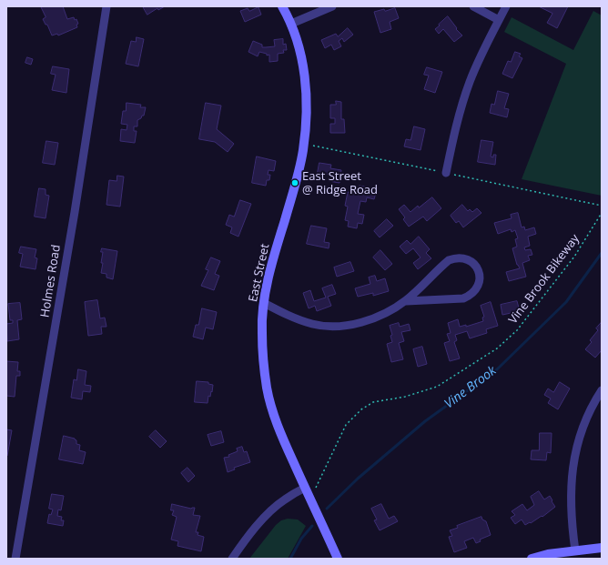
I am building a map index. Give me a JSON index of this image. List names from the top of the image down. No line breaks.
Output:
{"streets":{"street":["East Street","Holmes Road"],"path":["Vine Brook Bikeway"]},"water":["Vine Brook"],"places":["East Street @ Ridge Road"]}
